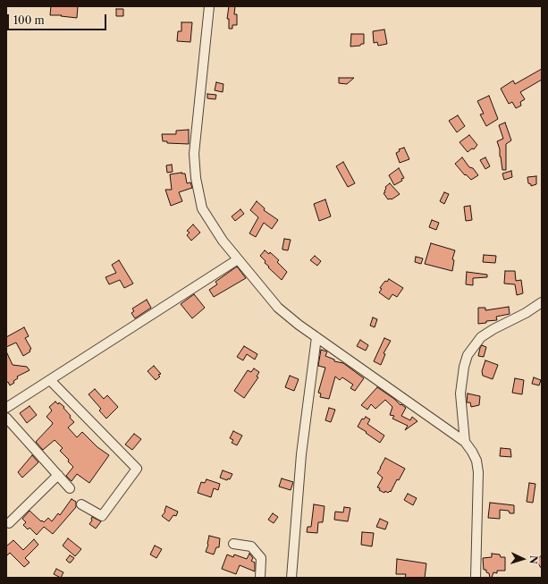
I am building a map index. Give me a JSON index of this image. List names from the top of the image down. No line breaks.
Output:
{"scale_bar":"100 m","north":"right"}
